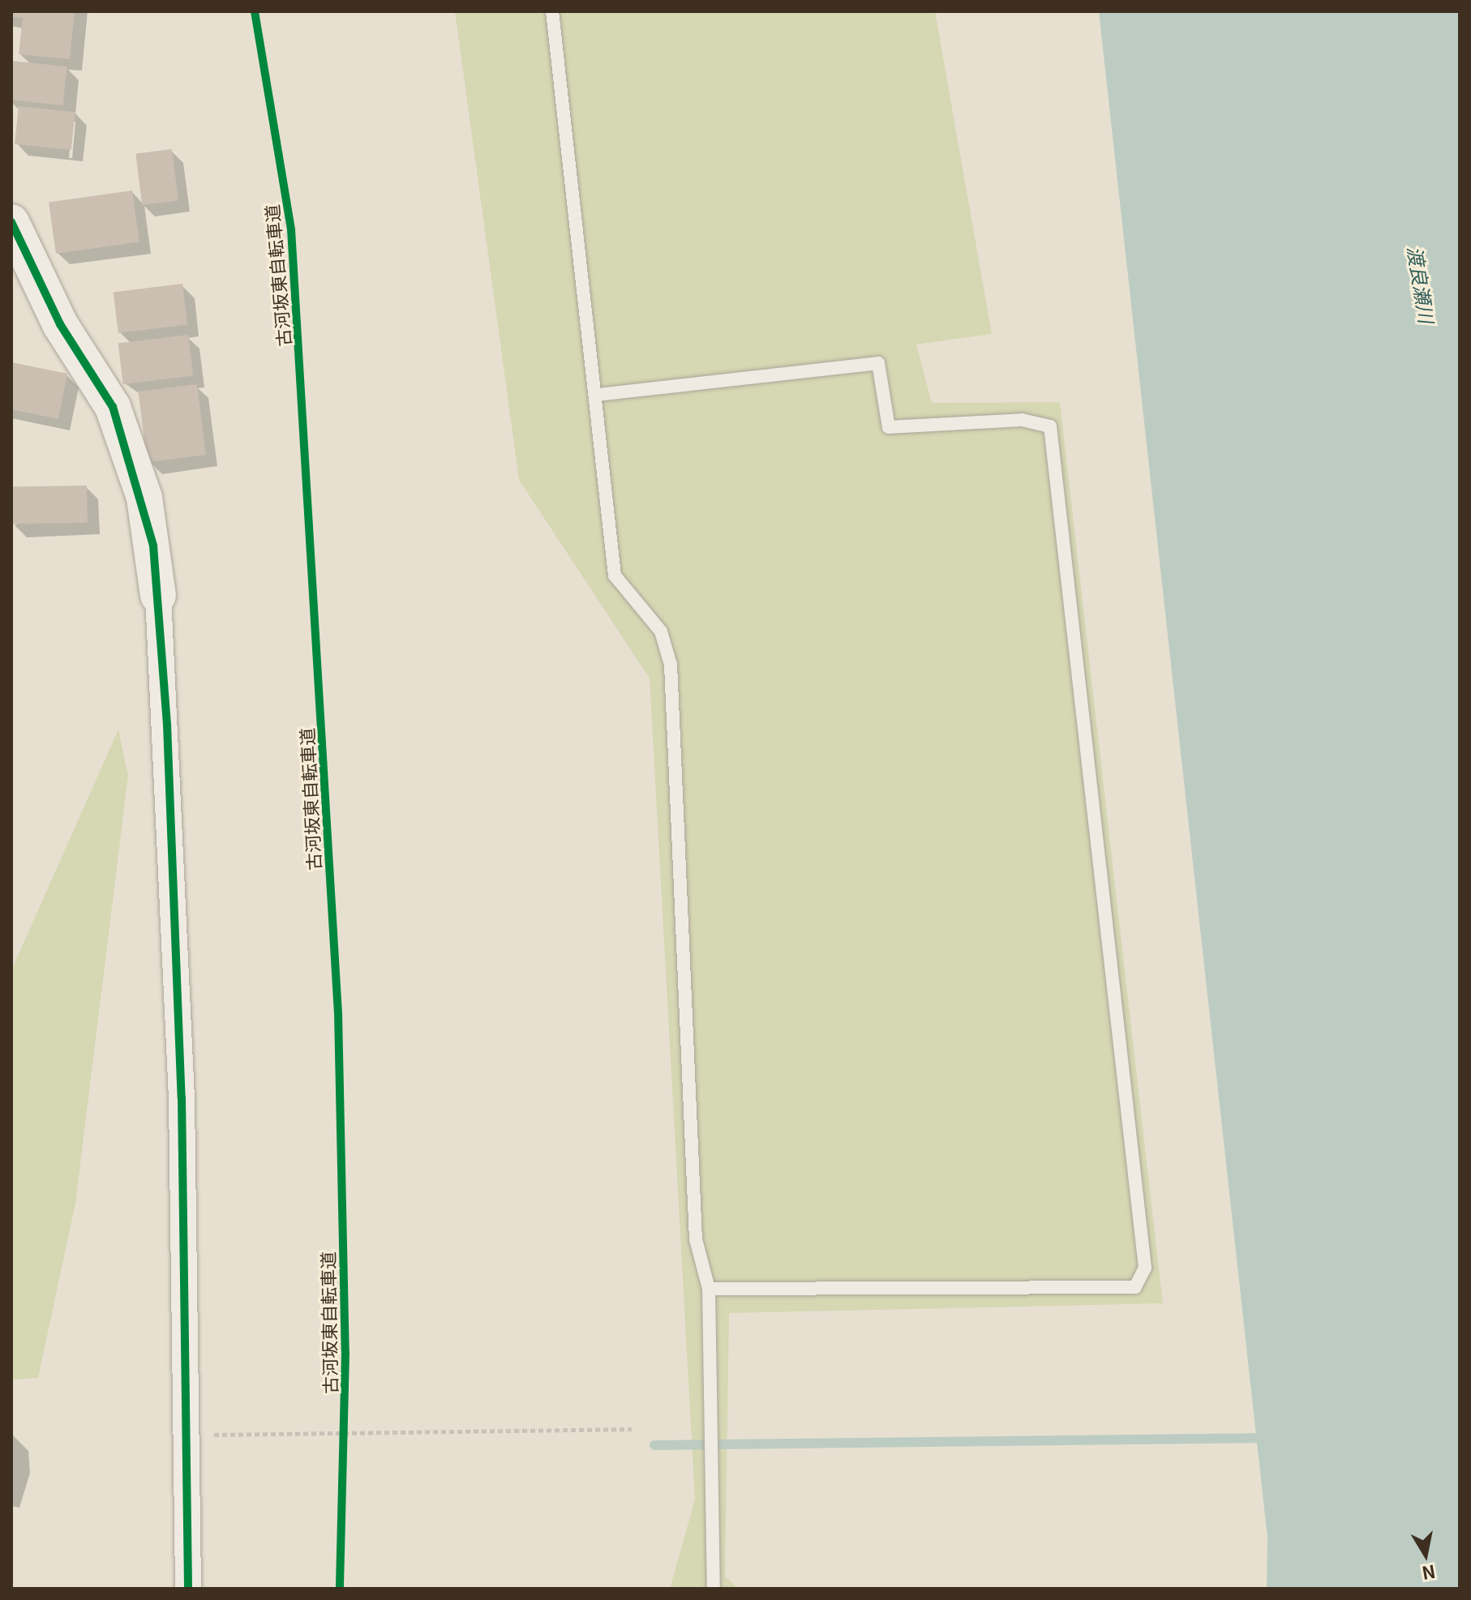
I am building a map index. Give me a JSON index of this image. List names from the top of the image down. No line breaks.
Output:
{"streets":{"cycle path":["古河坂東自転車道"]},"water":["渡良瀬川"],"north":"bottom"}
